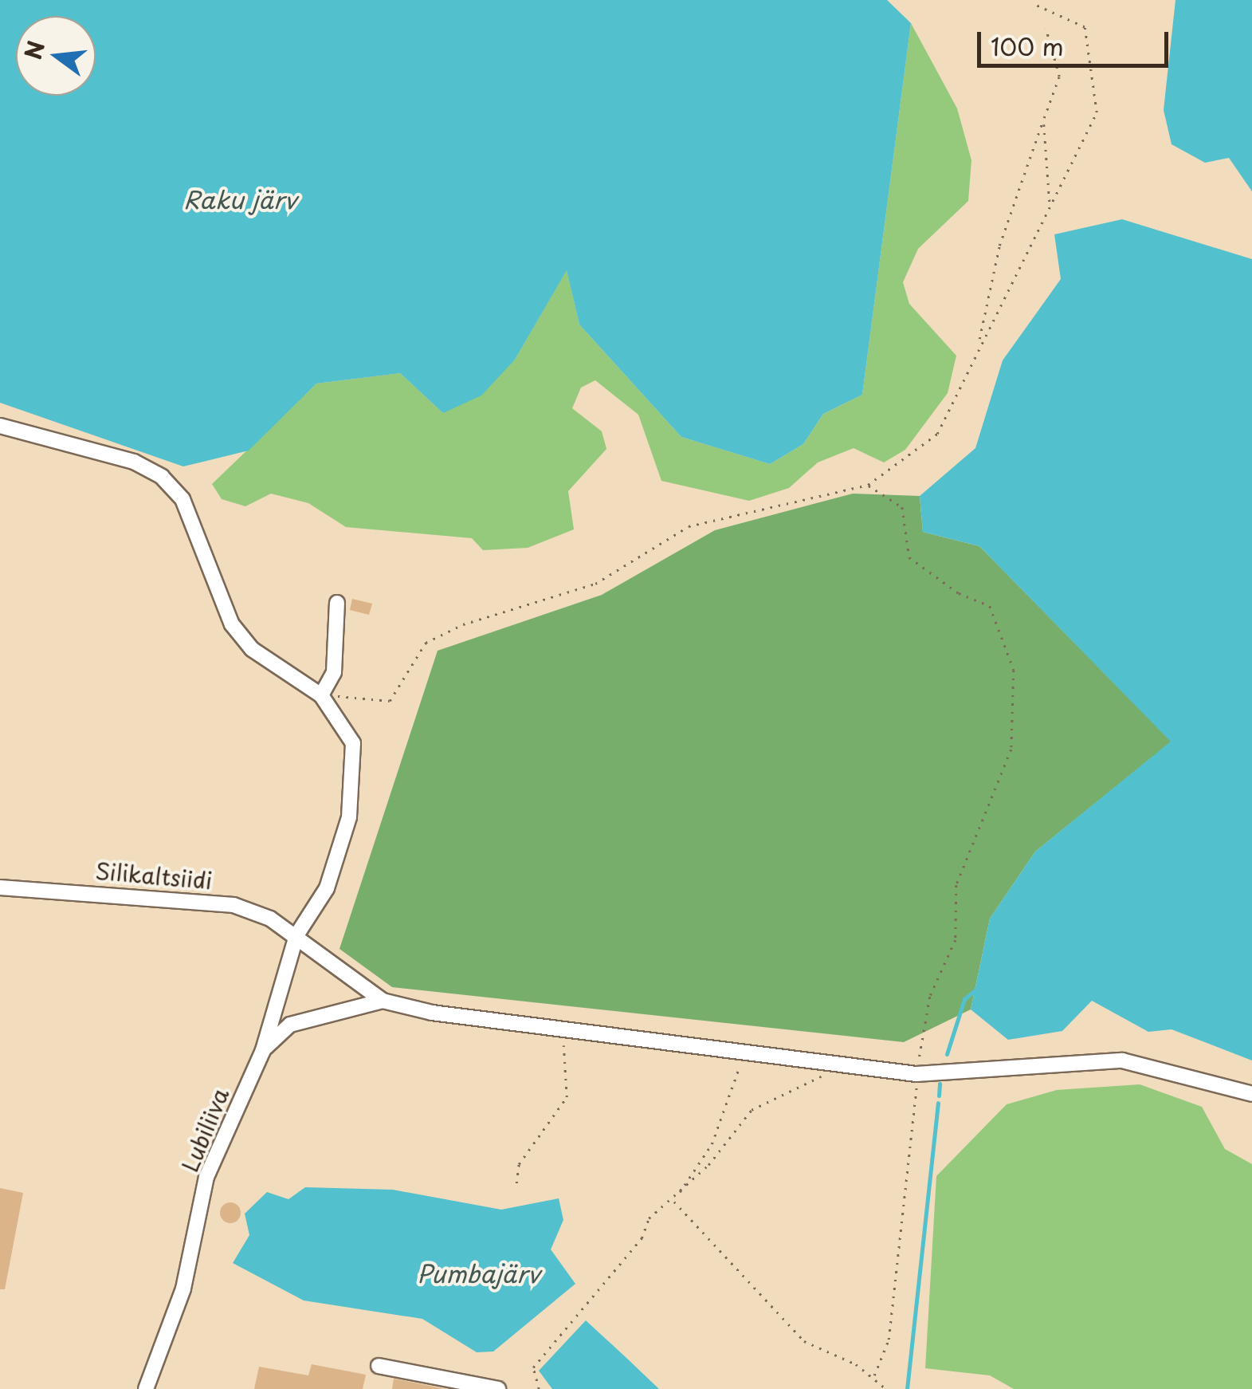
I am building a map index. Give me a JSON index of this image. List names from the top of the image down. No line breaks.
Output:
{"streets":{"street":["Silikaltsiidi","Lubiliiva"]},"crossings":[["Silikaltsiidi","Lubiliiva"]],"water":["Raku järv","Pumbajärv"],"scale_bar":"100 m","north":"left"}
